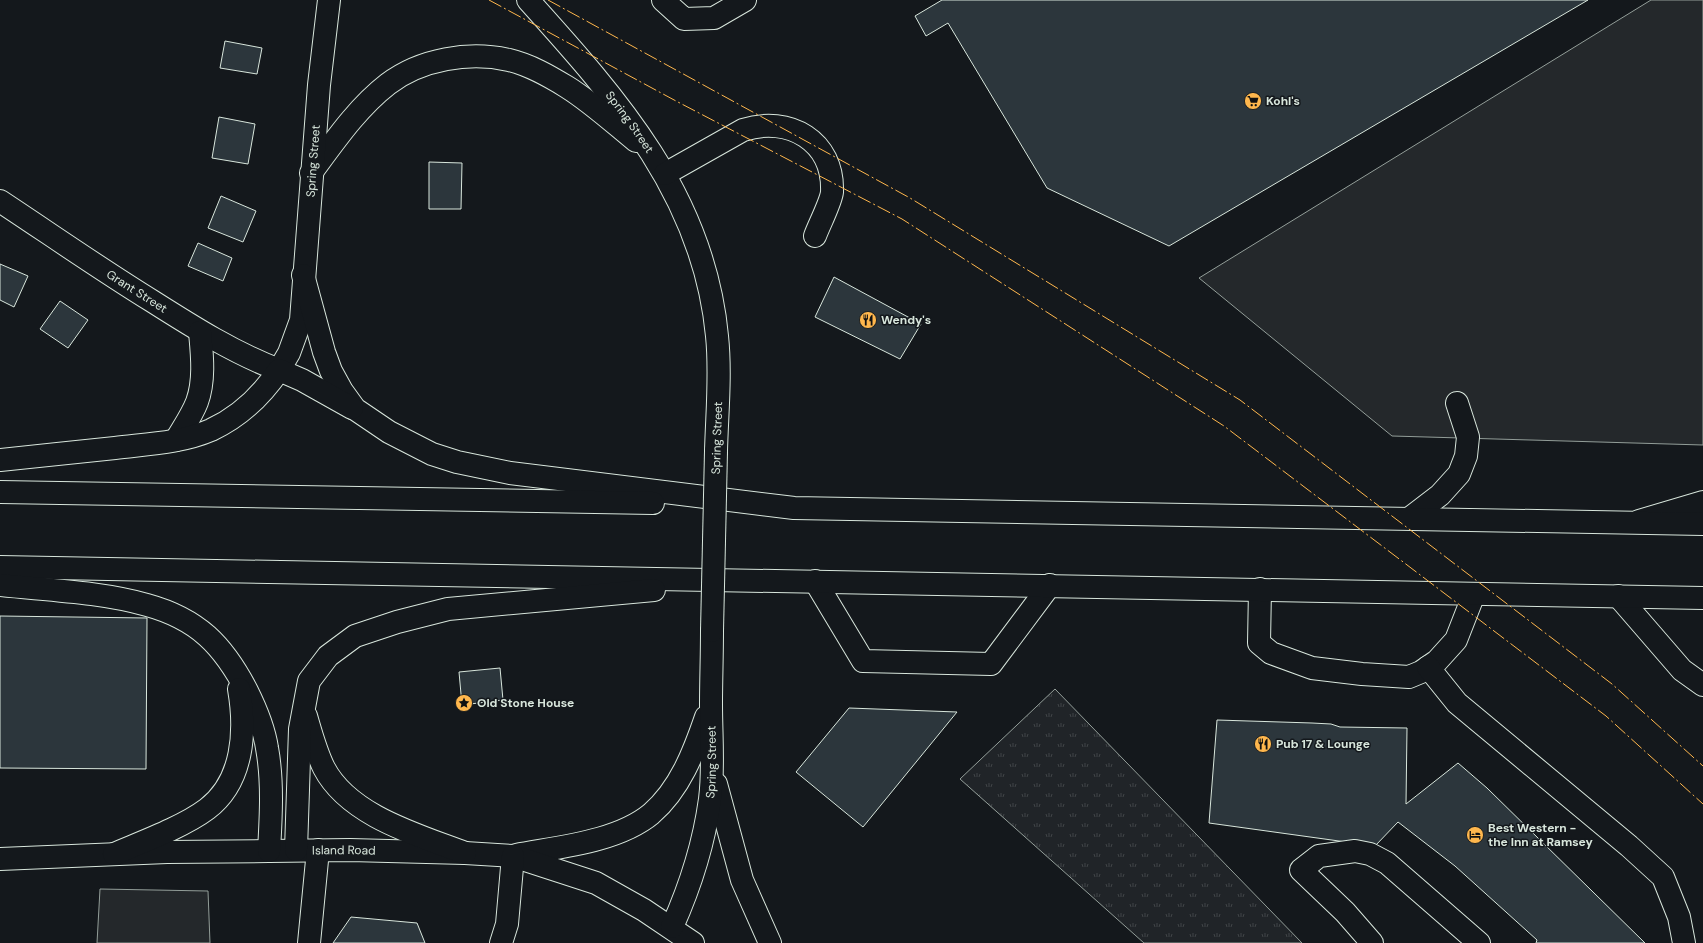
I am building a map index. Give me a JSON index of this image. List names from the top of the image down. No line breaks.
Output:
{"streets":{"main road":["Spring Street","Grant Street","Island Road"]},"crossings":[["Spring Street","Grant Street"],["Spring Street","Island Road"]],"places":{"supermarket":["Kohl's"],"restaurant":["Wendy's","Pub 17 & Lounge"],"place":["Old Stone House"],"hotel":["Best Western - the Inn at Ramsey"]}}
